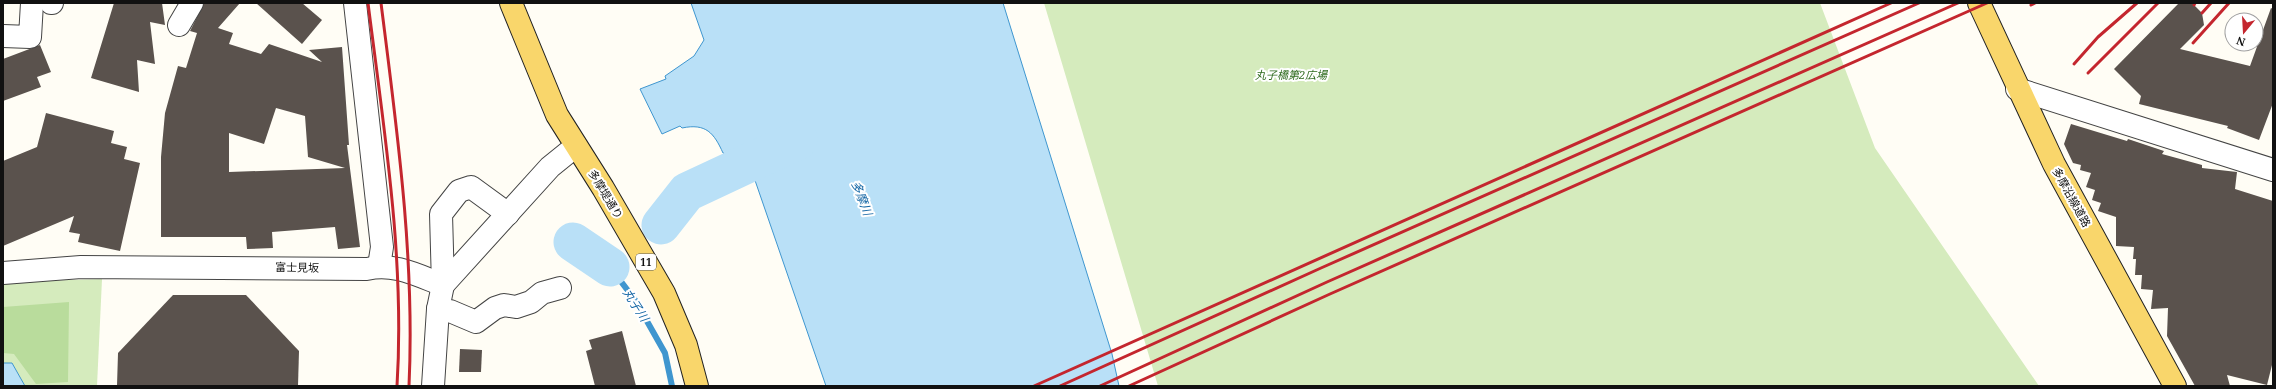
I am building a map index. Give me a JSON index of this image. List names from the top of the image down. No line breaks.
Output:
{"streets":{"main road":["多摩堤通り","多摩沿線道路","11"],"street":["富士見坂"]},"water":["多摩川","丸子川"],"parks":["丸子橋第2広場"],"north":"bottom"}
